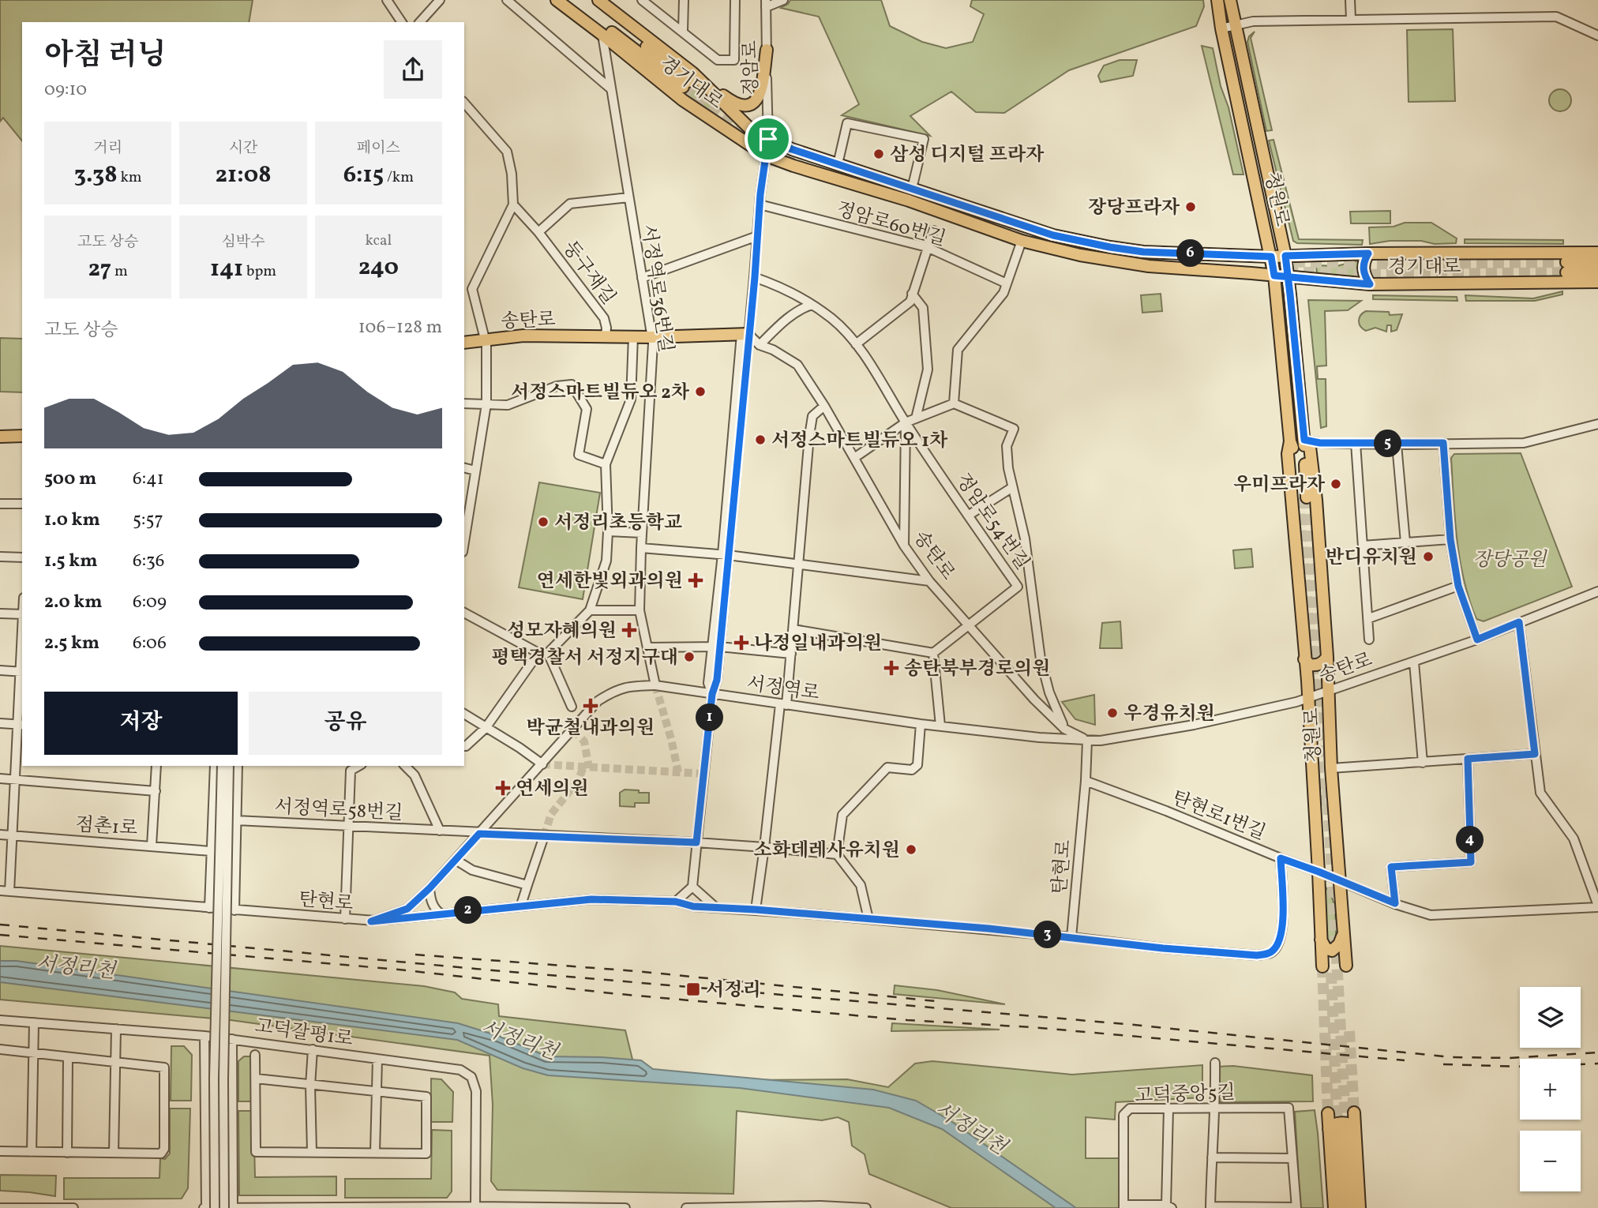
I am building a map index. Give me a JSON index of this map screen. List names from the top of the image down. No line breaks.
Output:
{"streets":{"main road":["경기대로","청원로","송탄로"],"street":["정암로","정암로60번길","둥구재길","서정역로36번길","정암로54번길","서정역로","서정역로58번길","탄현로1번길","점촌1로","탄현로","고덕갈평1로","고덕중앙5길"]},"crossings":[["정암로","경기대로"],["정암로","정암로60번길"],["정암로","송탄로"],["정암로","정암로54번길"],["경기대로","청원로"],["경기대로","서정역로36번길"],["청원로","송탄로"],["청원로","탄현로1번길"],["둥구재길","서정역로36번길"],["둥구재길","송탄로"],["서정역로36번길","송탄로"],["서정역로36번길","서정역로"],["송탄로","정암로54번길"],["송탄로","서정역로"],["송탄로","탄현로"],["서정역로","서정역로58번길"],["서정역로","탄현로"],["탄현로1번길","탄현로"]],"water":["서정리천"],"parks":["장당공원"],"places":{"other":["삼성 디지털 프라자","장당프라자","서정스마트빌듀오 2차","서정스마트빌듀오 1차","우미프라자","서정리초등학교","반디유치원","평택경찰서 서정지구대","우경유치원","소화데레사유치원"],"health":["연세한빛외과의원","성모자혜의원","나정일내과의원","송탄북부경로의원","박균철내과의원","연세의원"],"transit":["서정리"]},"page":{"heading":["아침 러닝","09:10"],"stats":[["거리","3.38 km"],["시간","21:08"],["페이스","6:15 /km"],["고도 상승","27 m"],["심박수","141 bpm"],["kcal","240"]],"pins":["6","5","1","4","2","3"],"chart":["고도 상승","106–128 m"],"list":[{"name":"500 m","note":"6:41"},{"name":"1.0 km","note":"5:57"},{"name":"1.5 km","note":"6:36"},{"name":"2.0 km","note":"6:09"},{"name":"2.5 km","note":"6:06"}],"buttons":["저장","공유"],"map_buttons":["+","−"]}}
